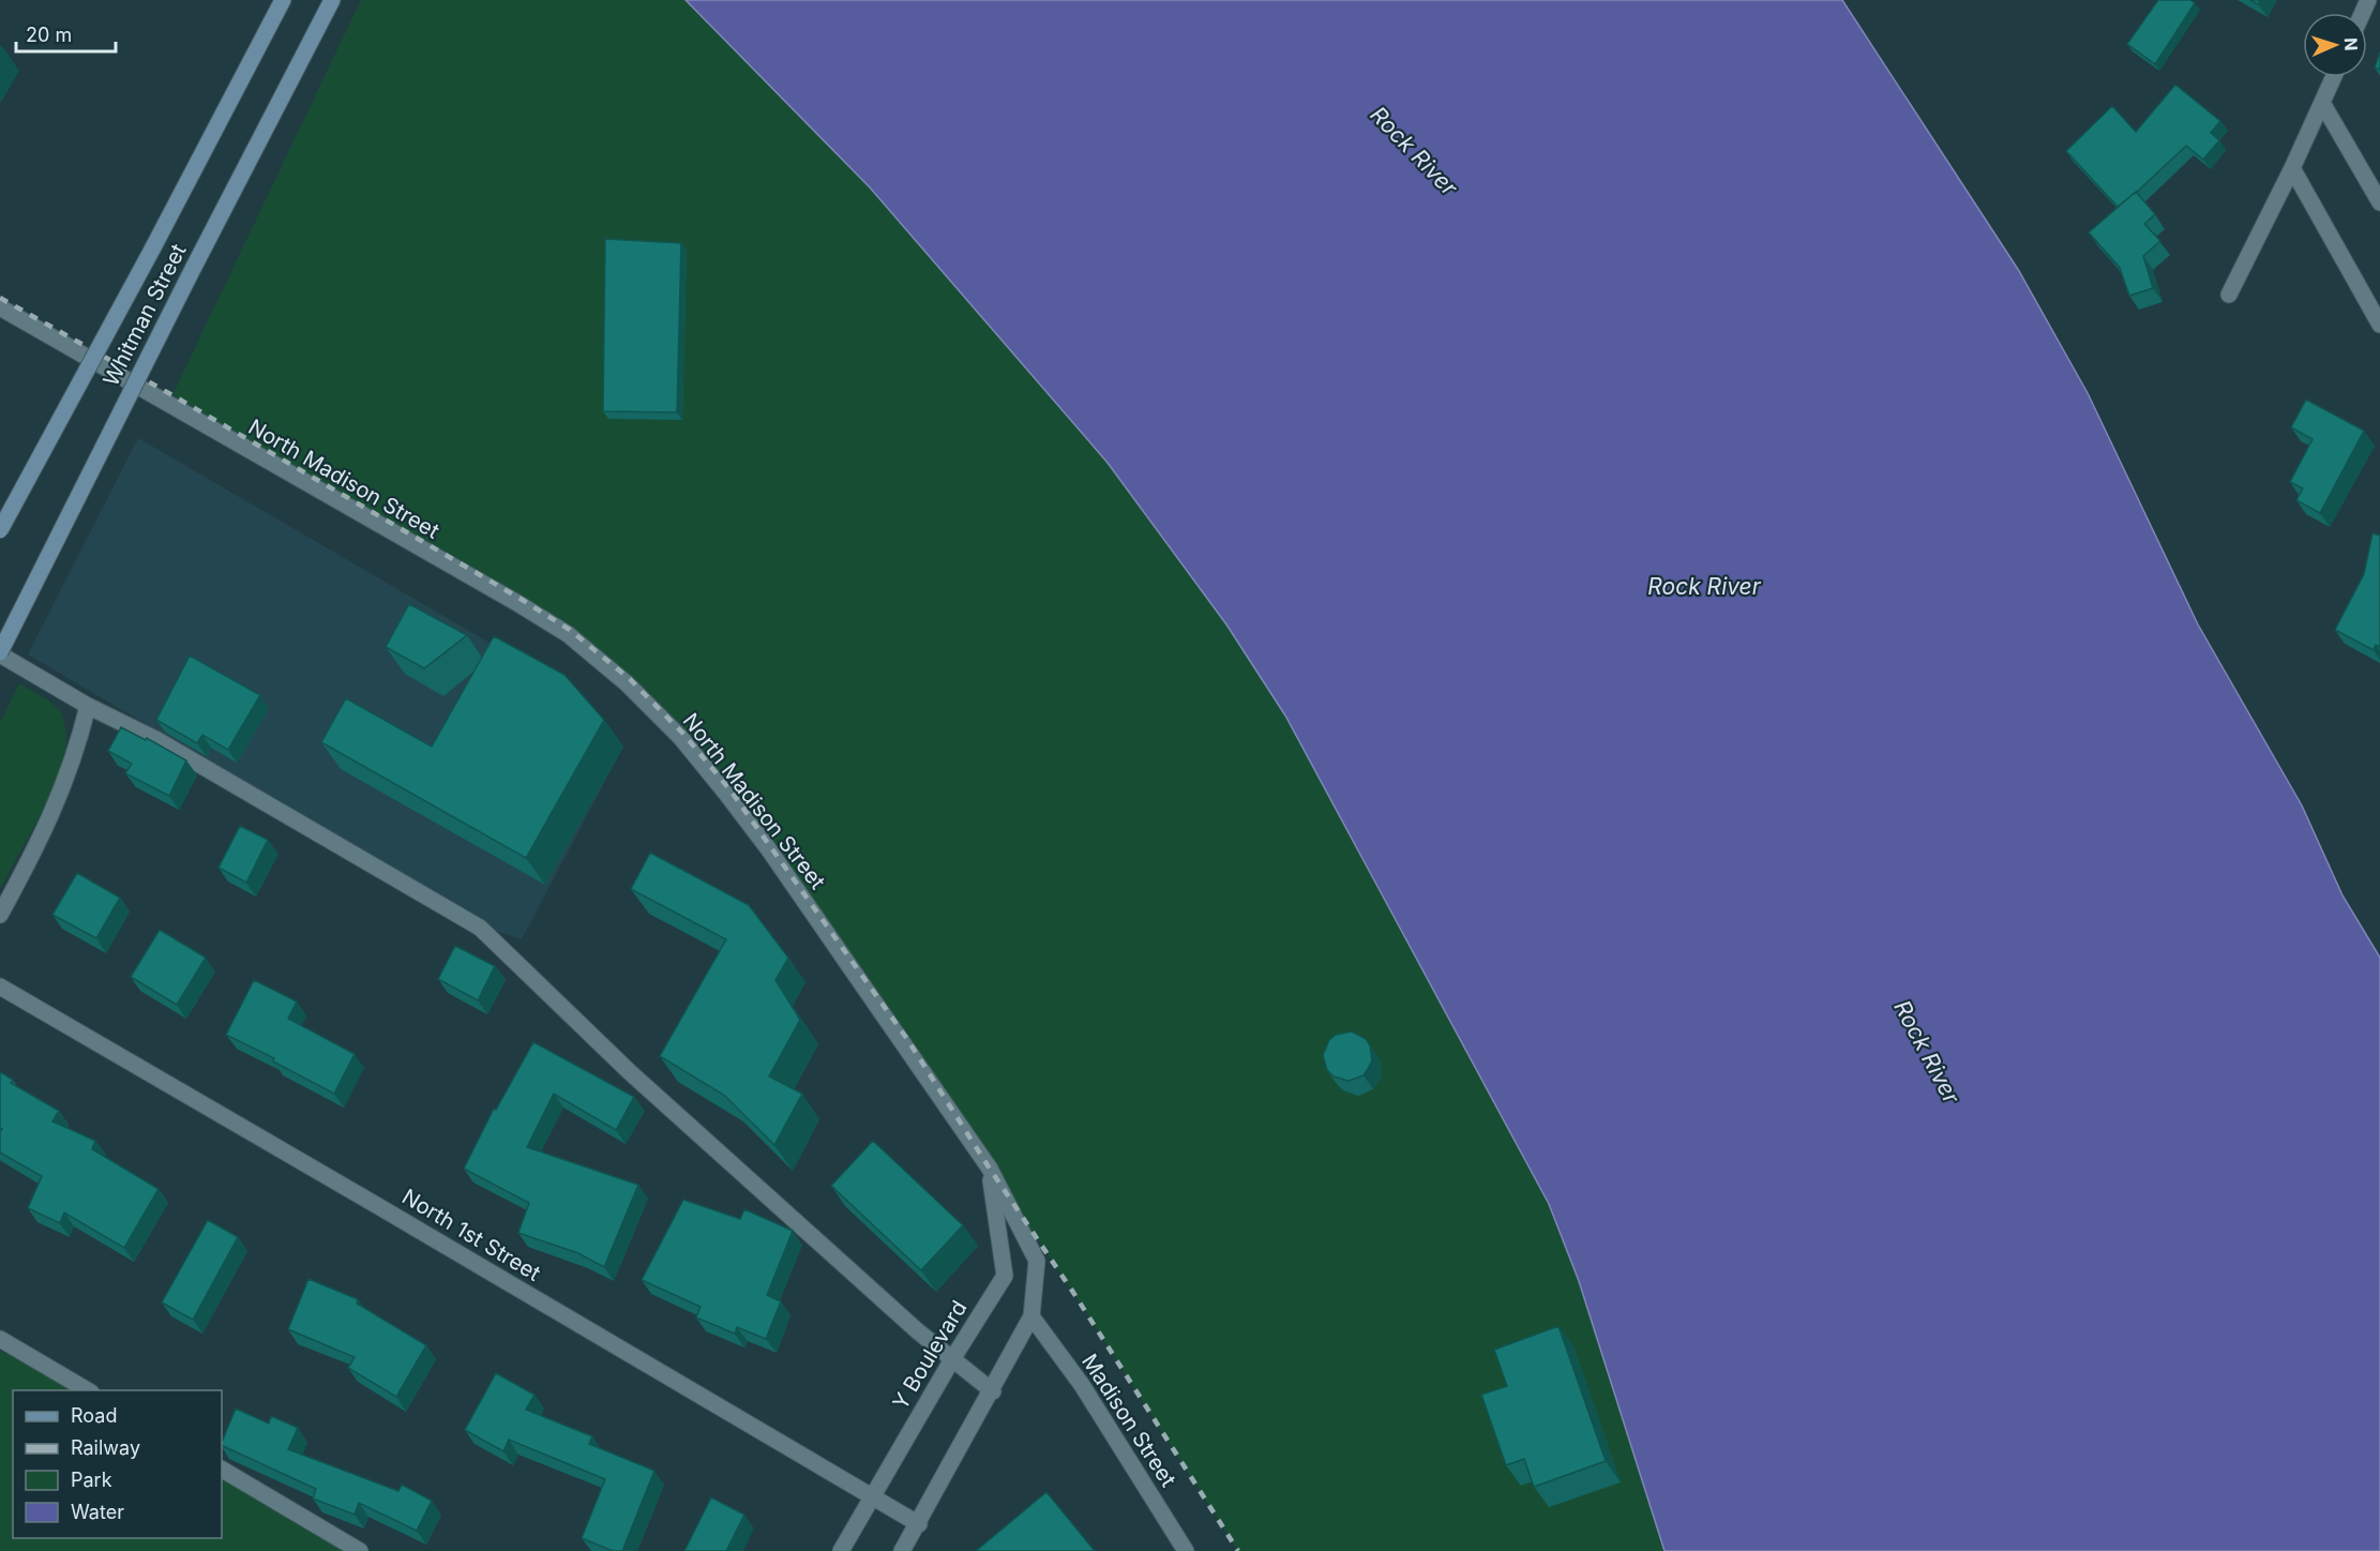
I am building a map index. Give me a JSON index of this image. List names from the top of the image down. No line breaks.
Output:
{"streets":{"main road":["Whitman Street"],"street":["North Madison Street","North 1st Street","Y Boulevard","Madison Street"]},"crossings":[["North Madison Street","Y Boulevard"],["North Madison Street","Madison Street"],["North 1st Street","Y Boulevard"]],"water":["Rock River"],"legend":["Road","Railway","Park","Water"],"scale_bar":"20 m","north":"right"}
